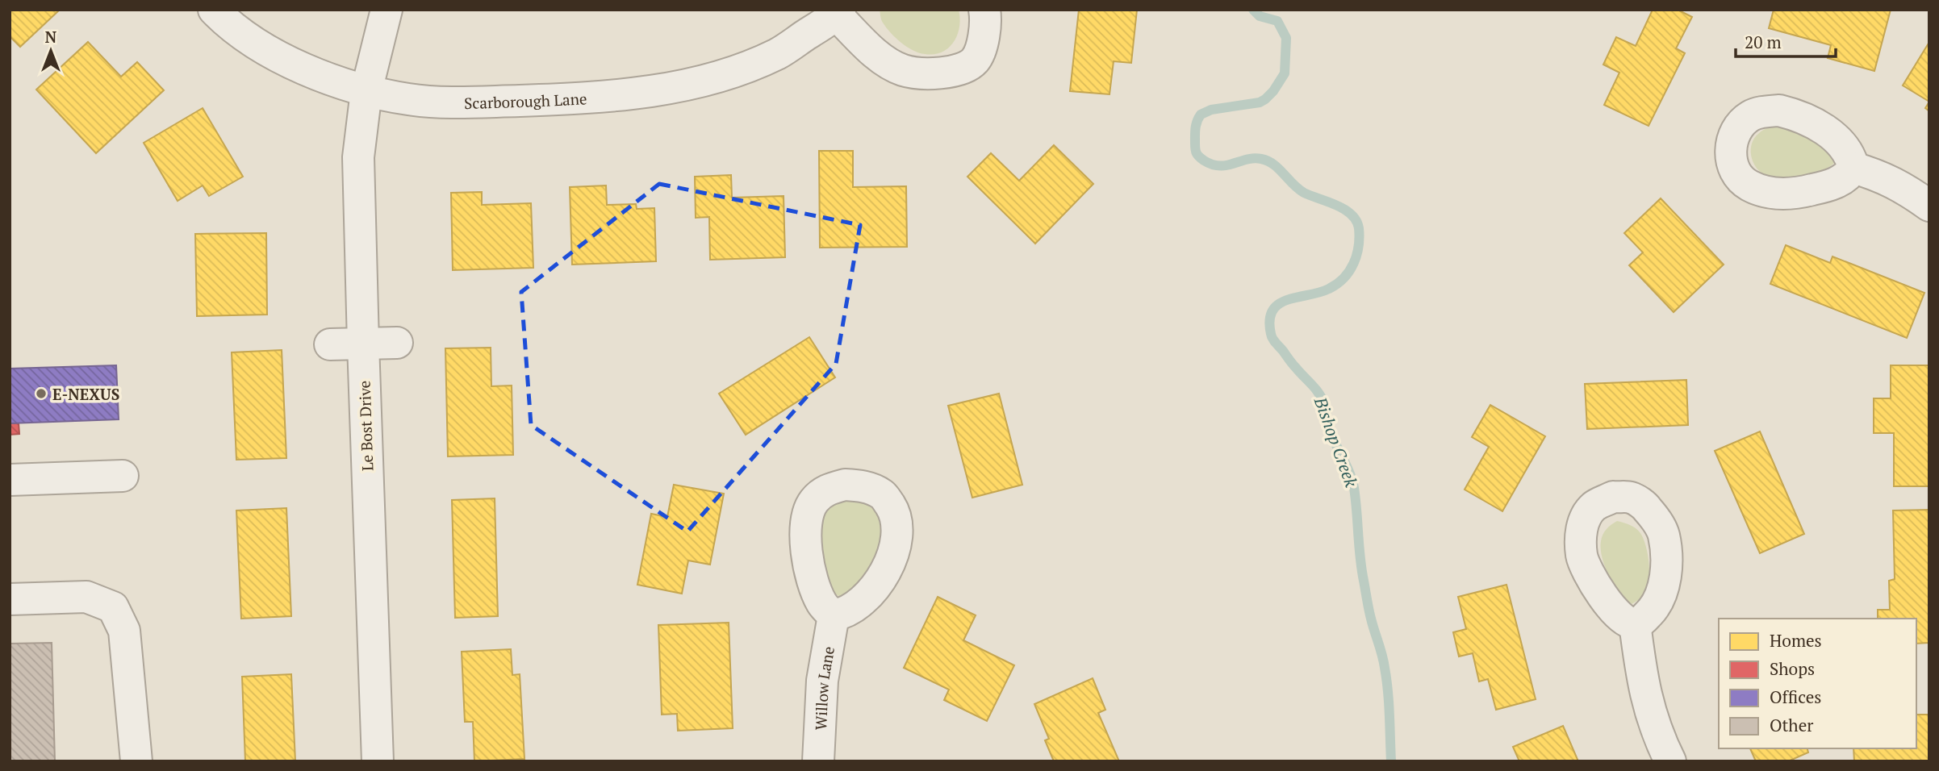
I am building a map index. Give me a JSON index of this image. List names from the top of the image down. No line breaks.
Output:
{"streets":{"street":["Scarborough Lane","Le Bost Drive","Willow Lane"]},"crossings":[["Scarborough Lane","Le Bost Drive"]],"water":["Bishop Creek"],"places":["E-NEXUS"],"legend":["Homes","Shops","Offices","Other"],"scale_bar":"20 m","north":"top"}
